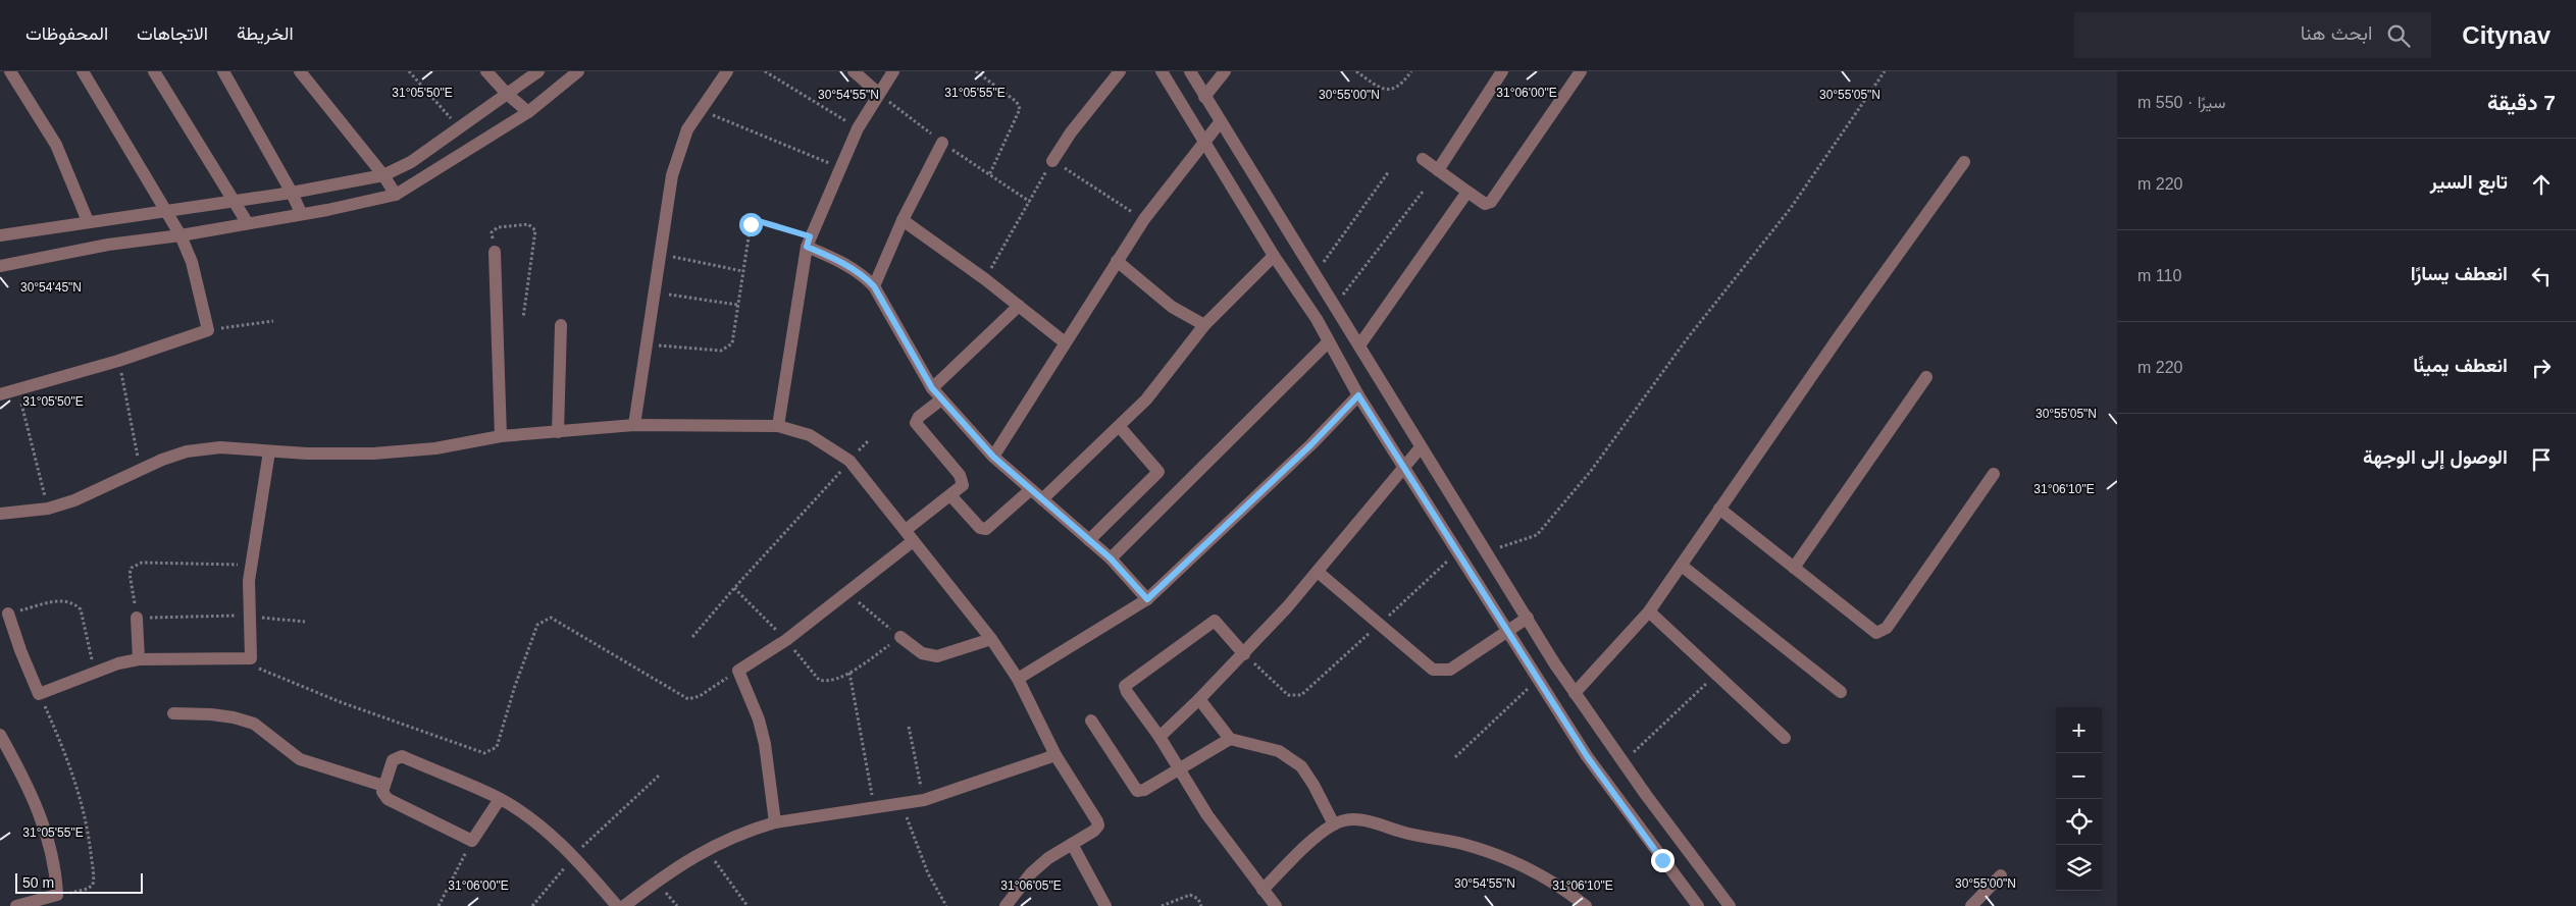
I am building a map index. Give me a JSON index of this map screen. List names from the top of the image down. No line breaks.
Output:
{"scale_bar":"50 m","page":{"header":"Citynav","search":"ابحث هنا","nav":["الخريطة","الاتجاهات","المحفوظات"],"heading":["7 دقيقة","سيرًا · 550 m"],"list":[["تابع السير","220 m"],["انعطف يسارًا","110 m"],["انعطف يمينًا","220 m"],"الوصول إلى الوجهة"],"map_buttons":["+","−"],"scale":"50 m"},"coordinates":["31°05'50\"E","31°05'55\"E","31°06'00\"E","30°54'55\"N","30°55'00\"N","30°55'05\"N","30°54'45\"N","31°06'10\"E","31°06'05\"E"]}
